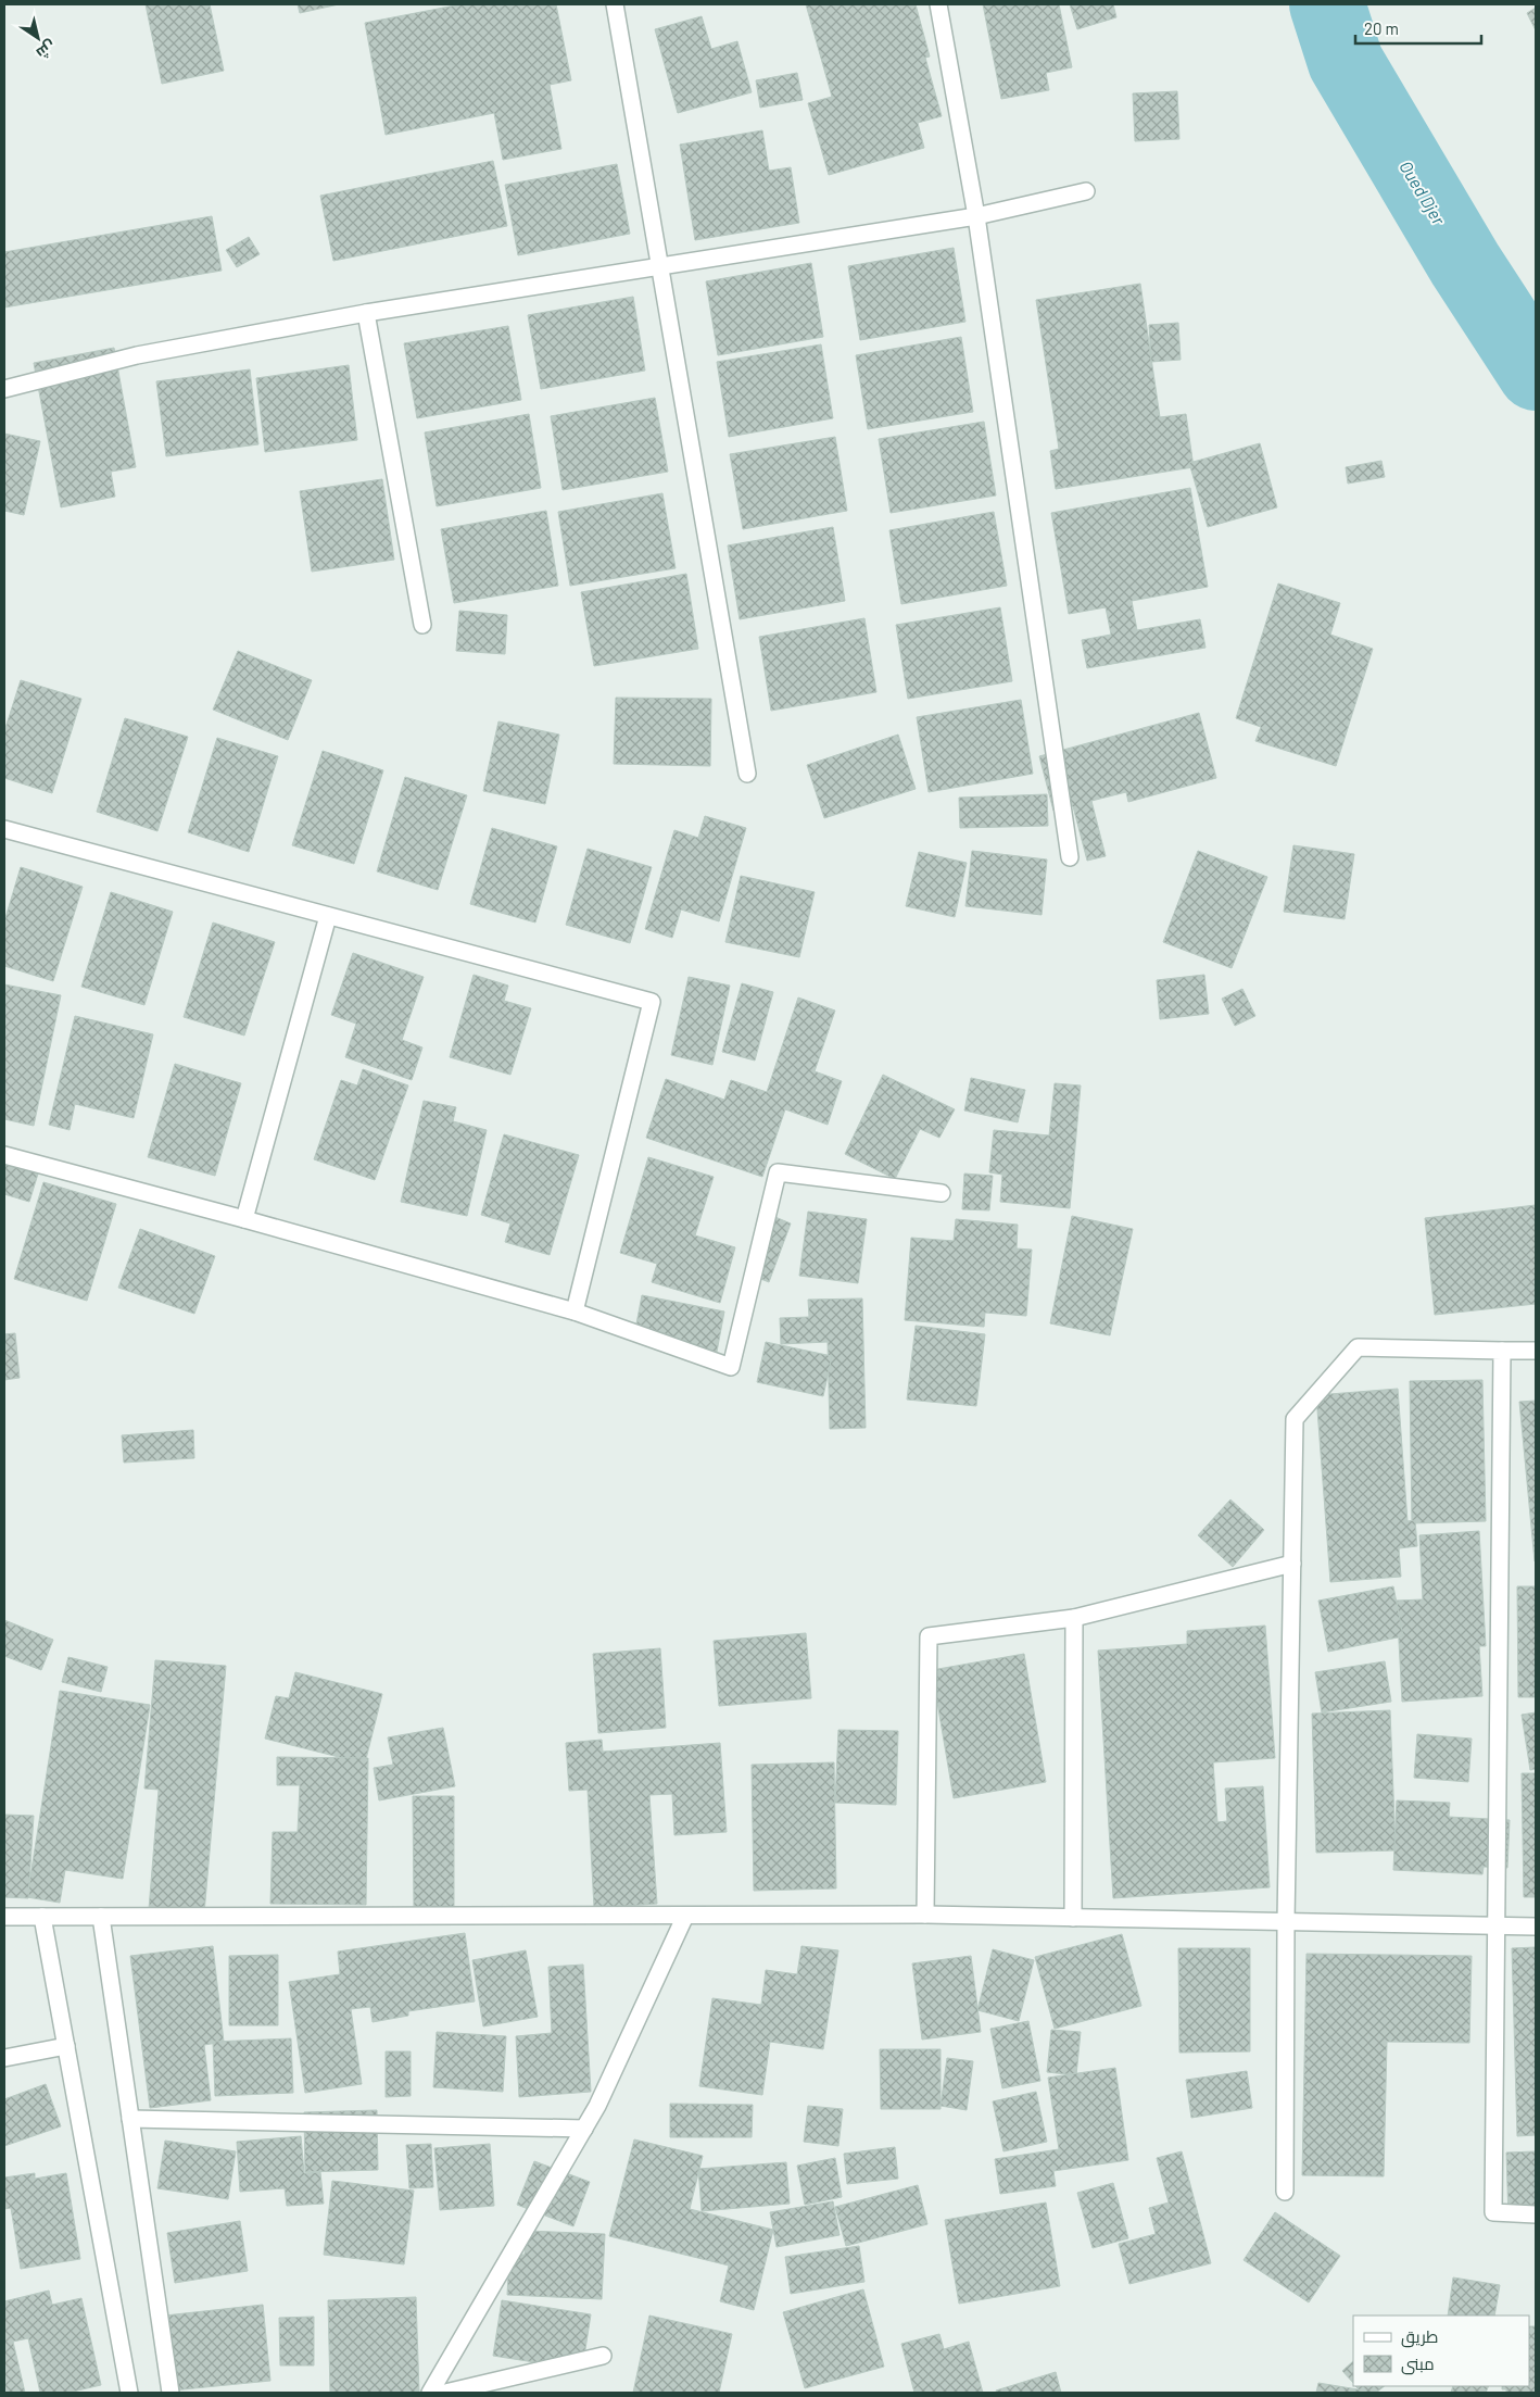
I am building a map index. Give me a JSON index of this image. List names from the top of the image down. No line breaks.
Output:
{"water":["Oued Djer"],"legend":["طريق","مبنى"],"scale_bar":"20 m","north":"bottom right"}
